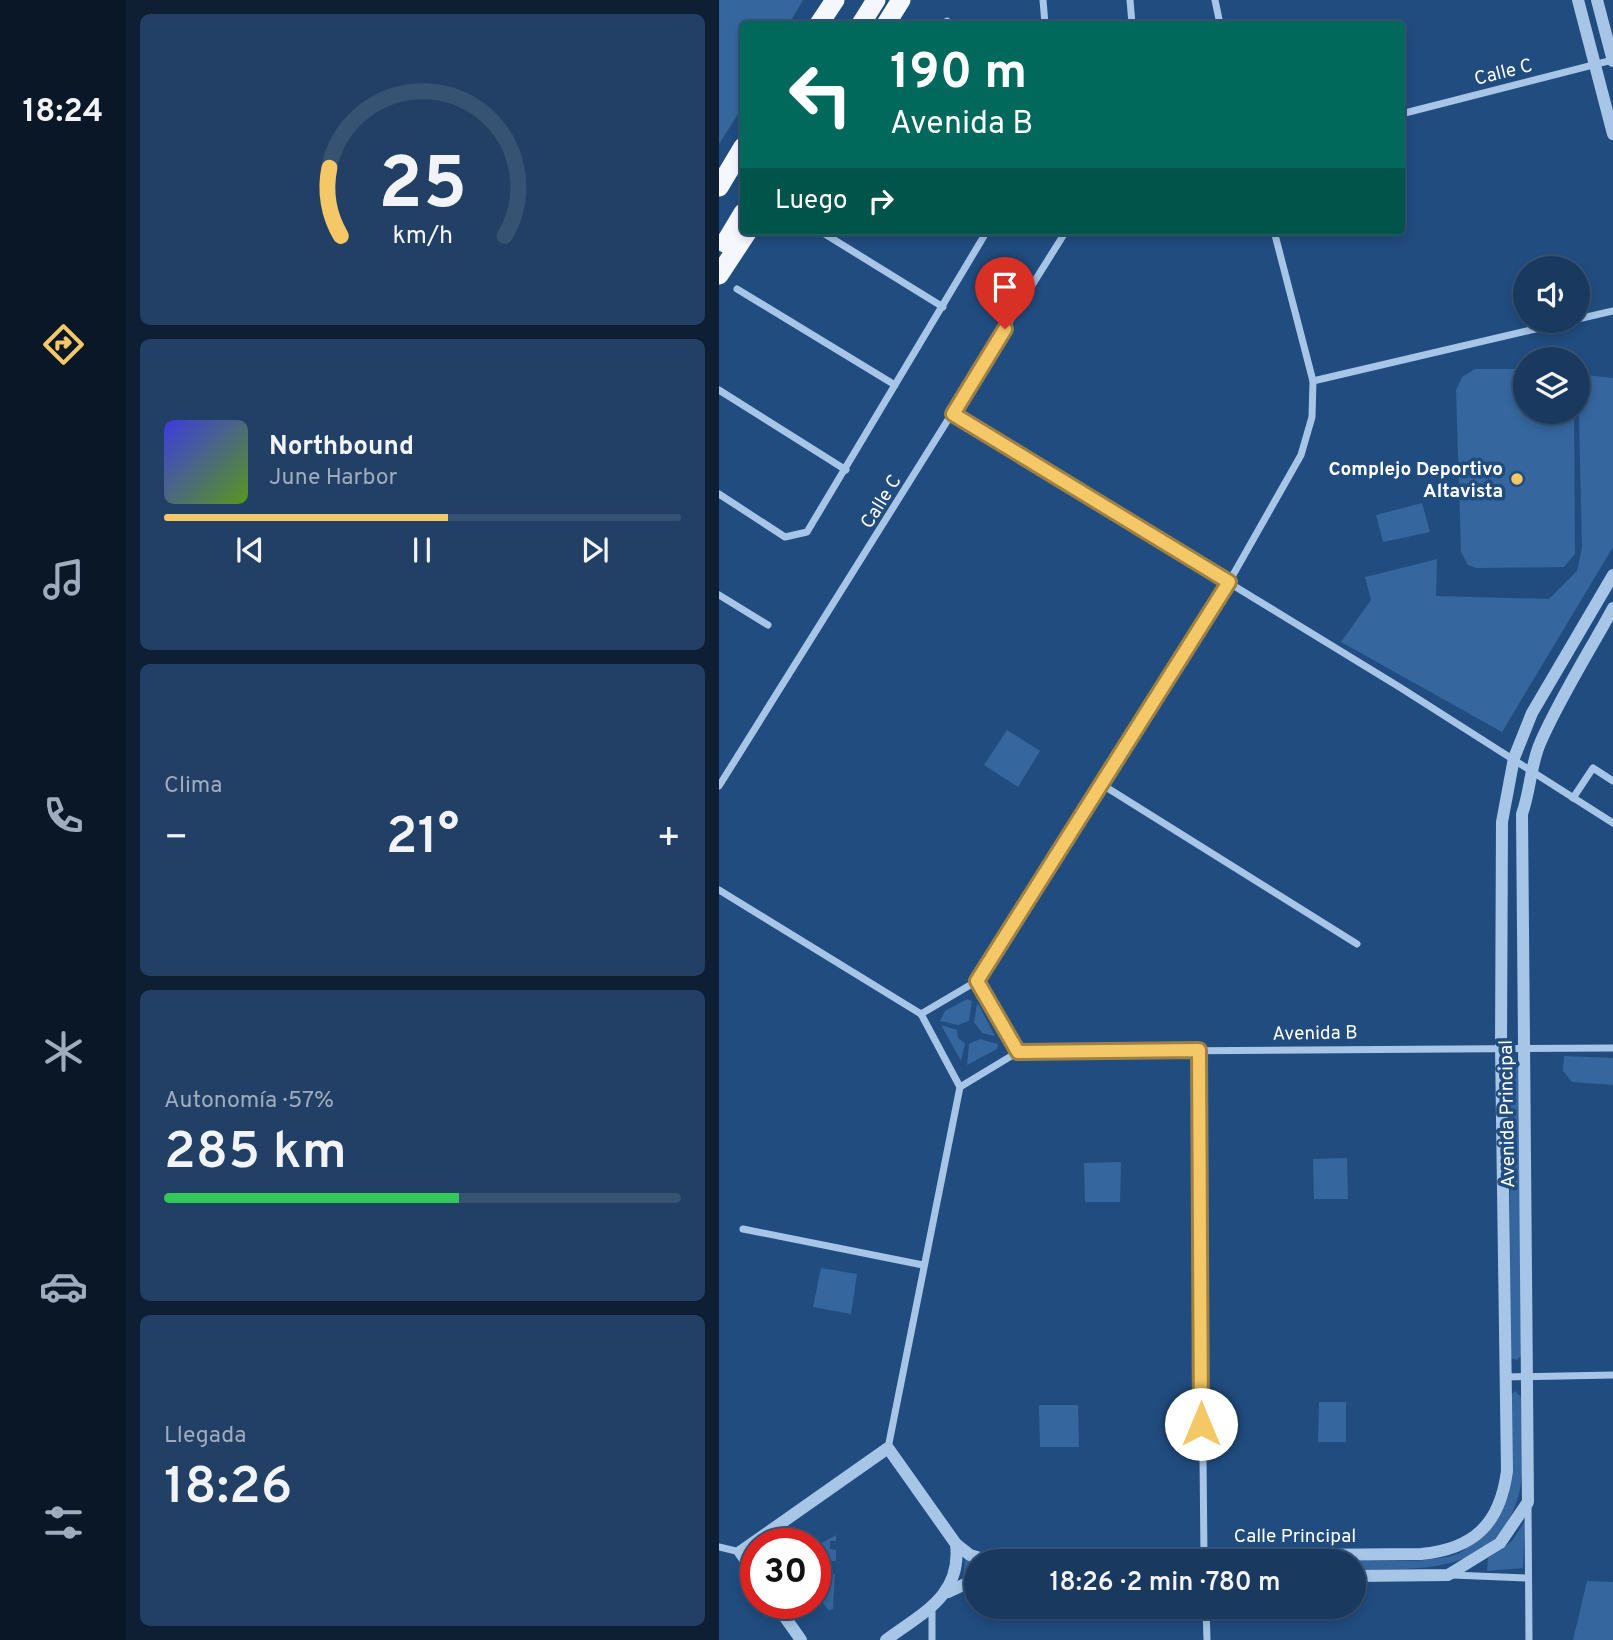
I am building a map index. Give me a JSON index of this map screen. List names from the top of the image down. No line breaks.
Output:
{"streets":{"street":["Calle C","Avenida B","Avenida Principal","Calle Principal"]},"crossings":[["Avenida B","Avenida Principal"],["Avenida Principal","Calle Principal"]],"places":["Complejo Deportivo Altavista"],"page":{"tabs":"18:24","turn":["190 m","Avenida B"],"then":"Luego","song":["Northbound","June Harbor"],"tile":["Clima",["Autonomía · 57%","285 km"],["Llegada","18:26"]],"heat":["−","21°","+"],"limit":"30","trip":"18:26 · 2 min · 780 m","gauge":["25","km/h"]}}
